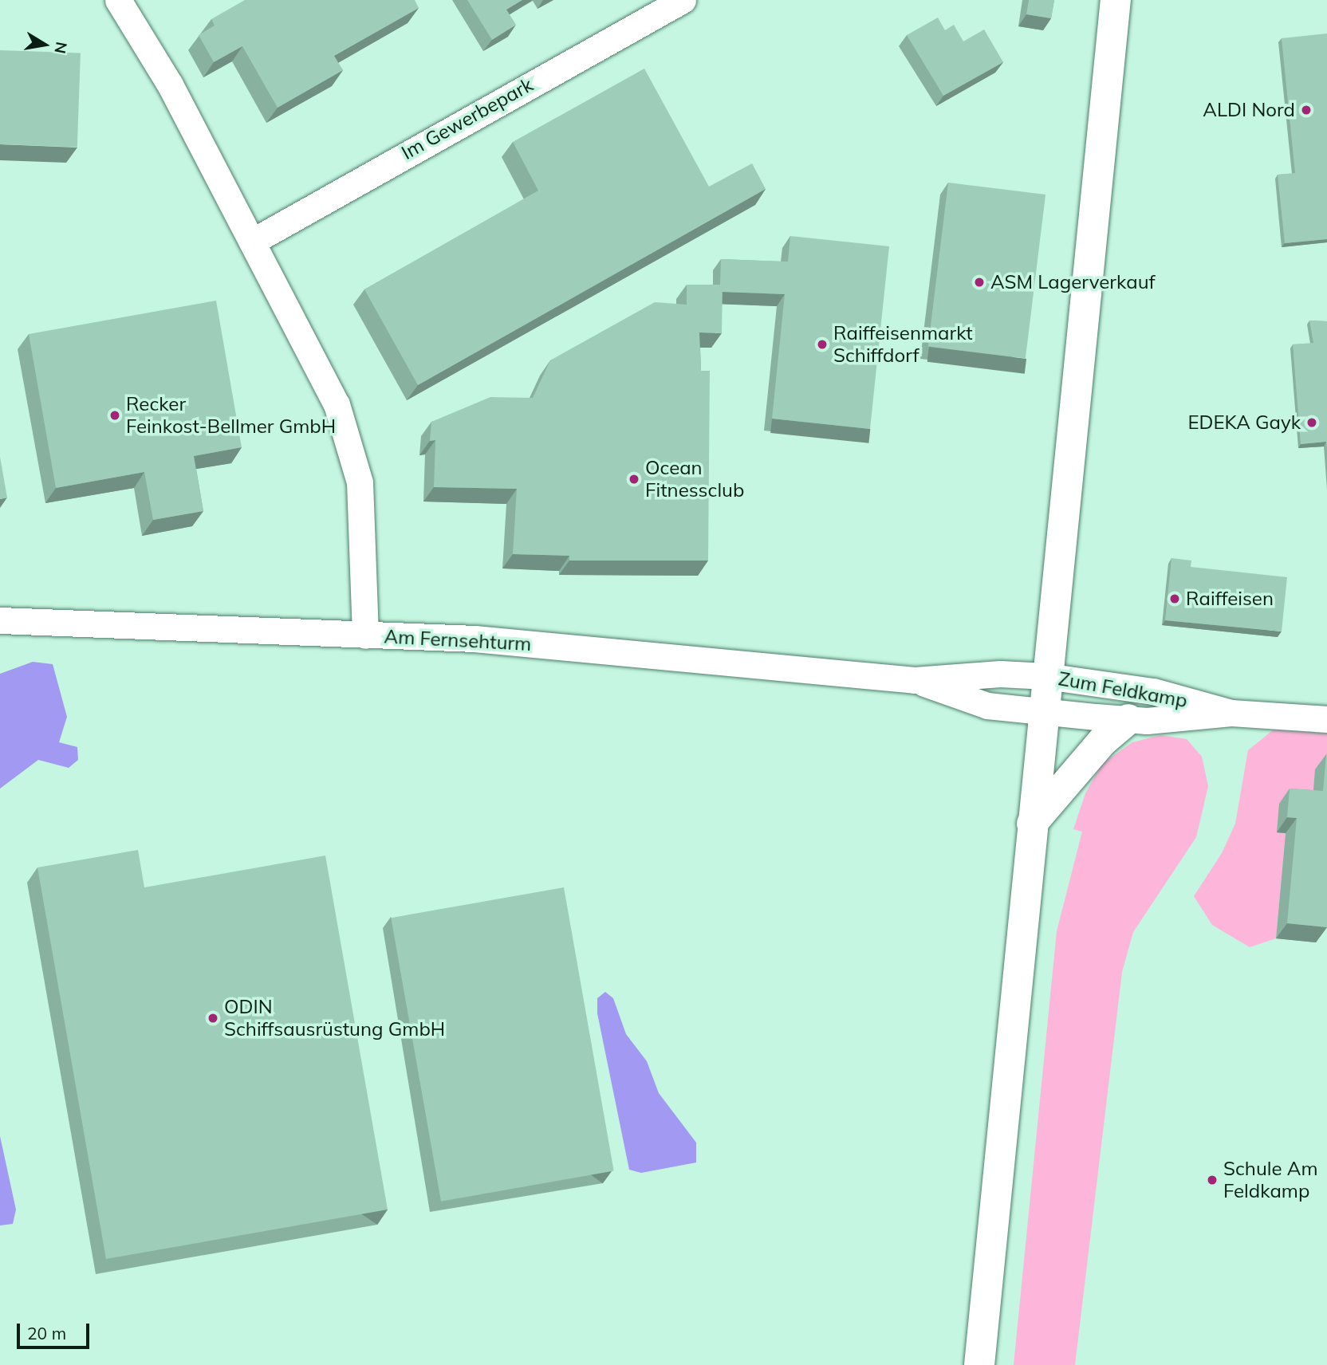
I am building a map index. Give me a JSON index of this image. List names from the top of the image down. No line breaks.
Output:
{"streets":{"street":["Im Gewerbepark","Am Fernsehturm","Zum Feldkamp"]},"crossings":[["Am Fernsehturm","Zum Feldkamp"]],"places":["ALDI Nord","ASM Lagerverkauf","Raiffeisenmarkt Schiffdorf","Recker Feinkost-Bellmer GmbH","EDEKA Gayk","Ocean Fitnessclub","Raiffeisen","ODIN Schiffsausrüstung GmbH","Schule Am Feldkamp"],"scale_bar":"20 m","north":"right"}
